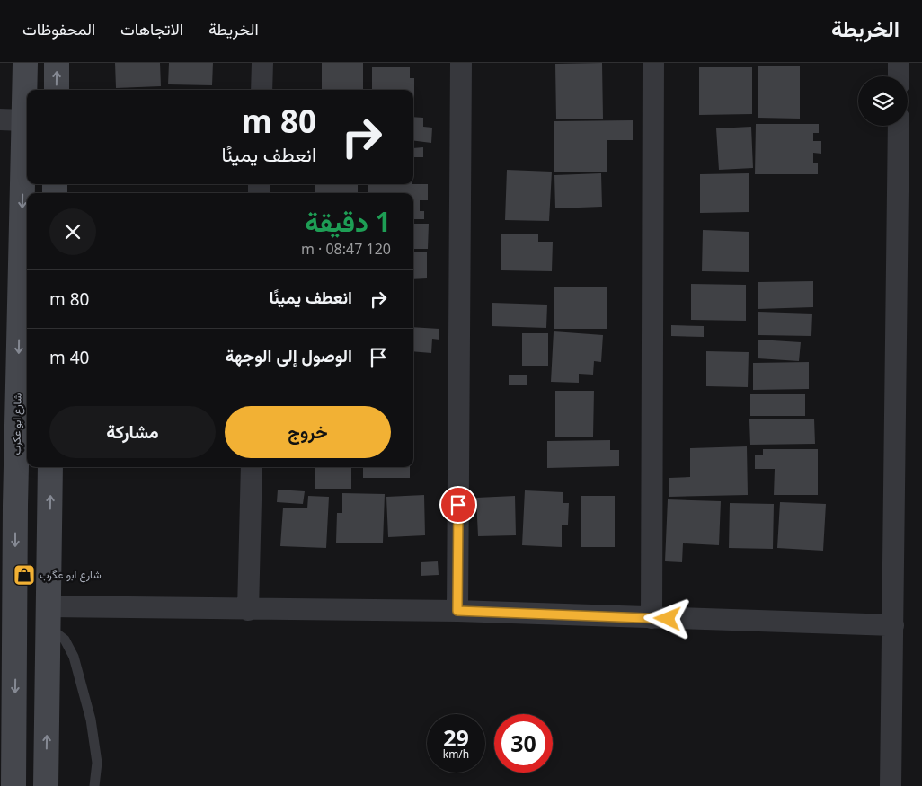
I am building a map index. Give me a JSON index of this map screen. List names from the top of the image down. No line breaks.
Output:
{"streets":{"street":["شارع ابو عكرب"]},"places":{"shop":["شارع ابو عگرب"]},"page":{"header":"الخريطة","nav":["الخريطة","الاتجاهات","المحفوظات"],"turn":["80 m","انعطف يمينًا"],"heading":["1 دقيقة","120 m · 08:47"],"list":[{"name":"انعطف يمينًا","value":"80 m"},{"name":"الوصول إلى الوجهة","value":"40 m"}],"buttons":["خروج","مشاركة"],"speed":"29 km/h","limit":"30"}}
